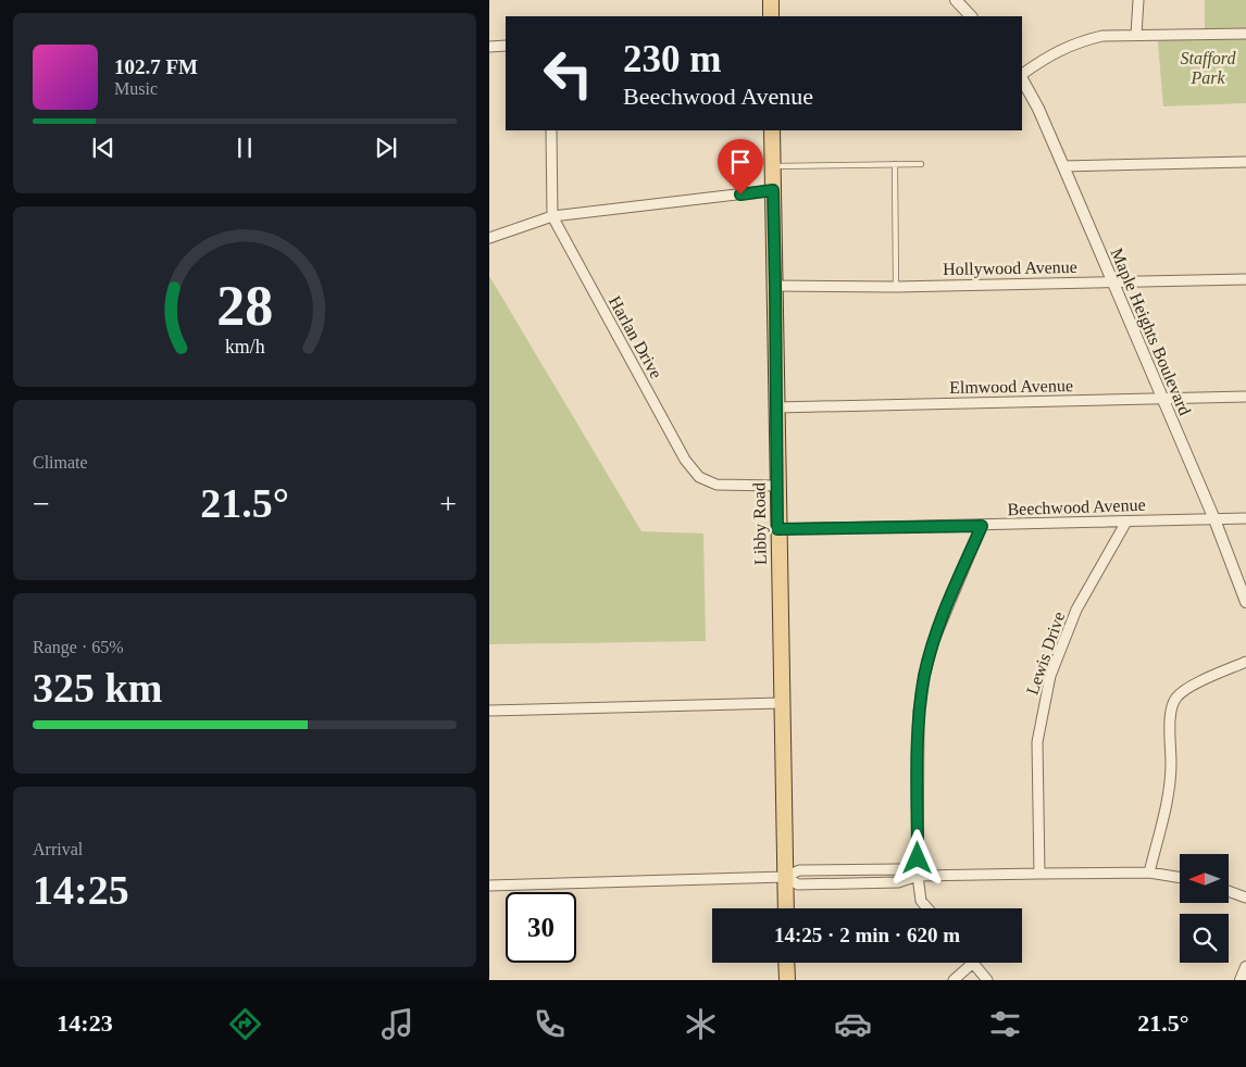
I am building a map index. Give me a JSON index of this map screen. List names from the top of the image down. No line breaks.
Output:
{"streets":{"main road":["Libby Road"],"street":["Hollywood Avenue","Maple Heights Boulevard","Harlan Drive","Elmwood Avenue","Beechwood Avenue","Lewis Drive"]},"crossings":[["Hollywood Avenue","Maple Heights Boulevard"],["Hollywood Avenue","Libby Road"],["Maple Heights Boulevard","Elmwood Avenue"],["Maple Heights Boulevard","Beechwood Avenue"],["Harlan Drive","Libby Road"],["Elmwood Avenue","Libby Road"],["Beechwood Avenue","Libby Road"],["Beechwood Avenue","Lewis Drive"]],"parks":["Stafford Park"],"north":"left","page":{"turn":["230 m","Beechwood Avenue"],"song":["102.7 FM","Music"],"tile":["Climate",["Range · 65%","325 km"],["Arrival","14:25"]],"heat":["−","21.5°","+"],"limit":"30","trip":"14:25 · 2 min · 620 m","tabs":["14:23","21.5°"],"gauge":["28","km/h"]}}
